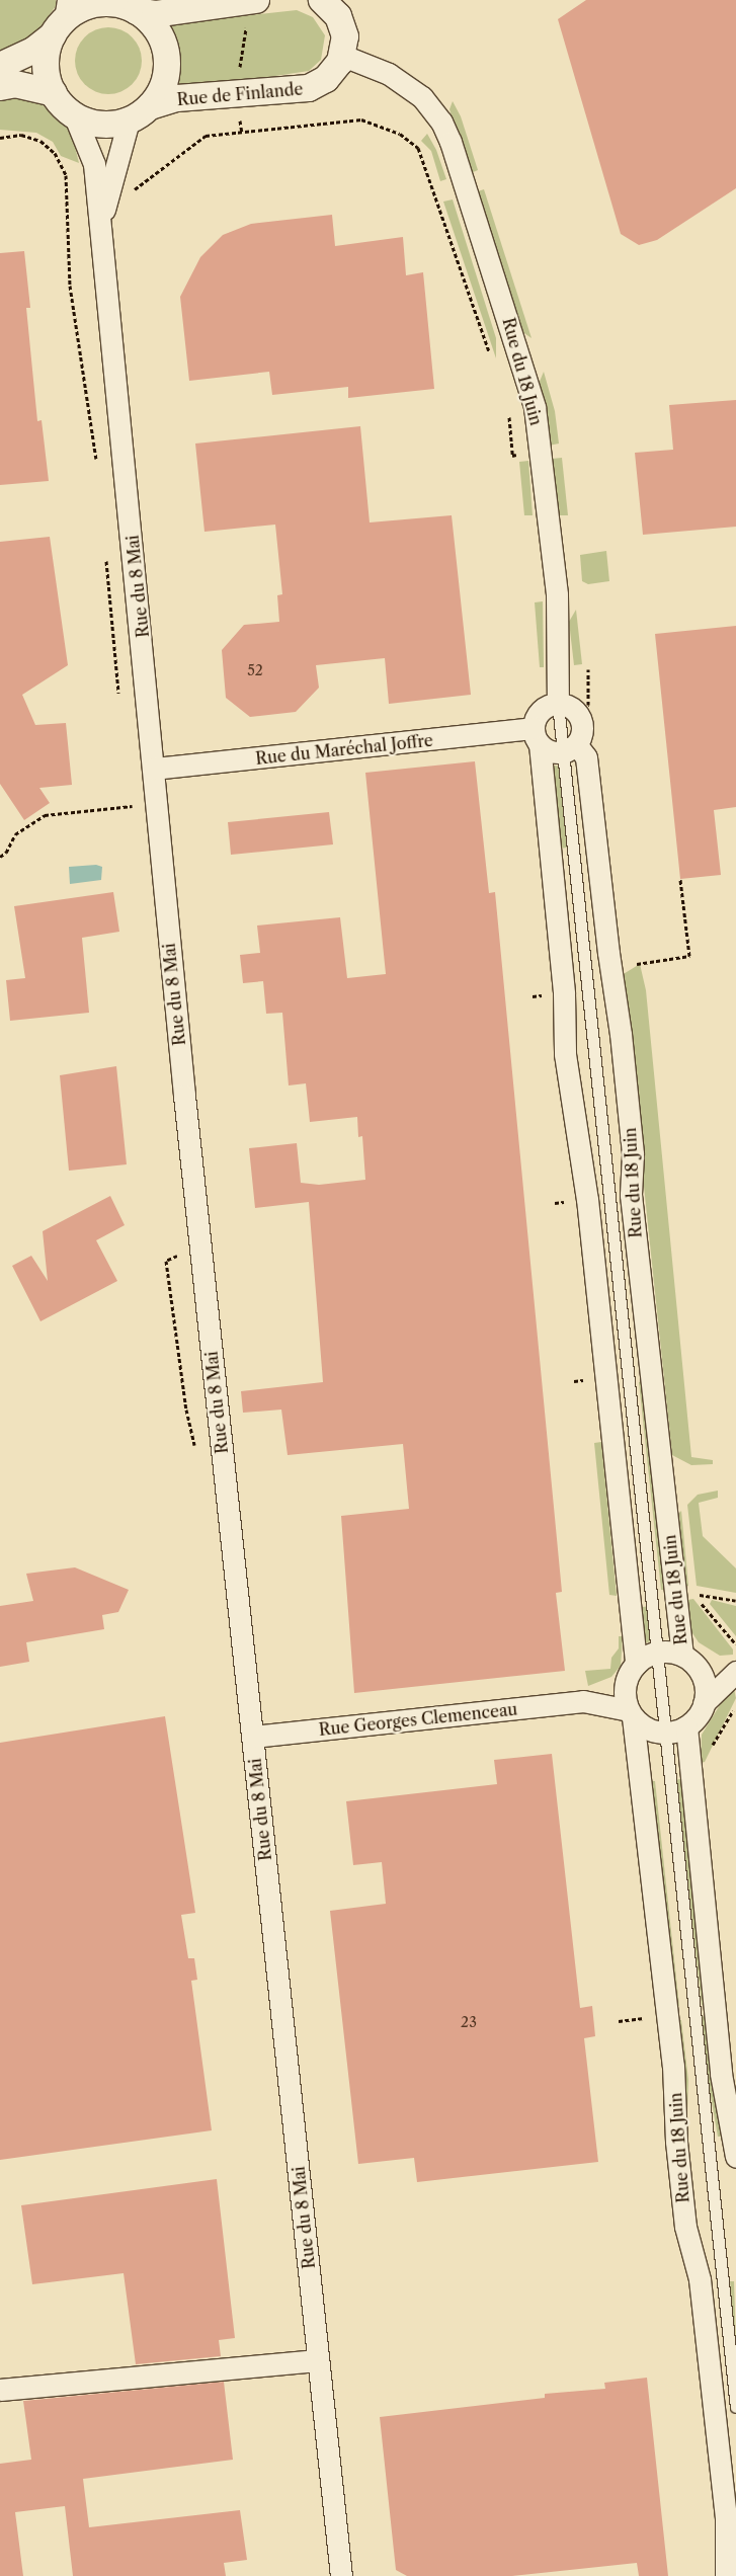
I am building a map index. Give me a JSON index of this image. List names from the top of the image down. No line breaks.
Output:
{"streets":{"street":["Rue de Finlande","Rue du 18 Juin","Rue du 8 Mai","Rue du Maréchal Joffre","Rue Georges Clemenceau"]},"crossings":[["Rue de Finlande","Rue du 18 Juin"],["Rue de Finlande","Rue du 8 Mai"],["Rue du 18 Juin","Rue du Maréchal Joffre"],["Rue du 8 Mai","Rue du Maréchal Joffre"],["Rue du 8 Mai","Rue Georges Clemenceau"]],"house_numbers":["52","23"]}
